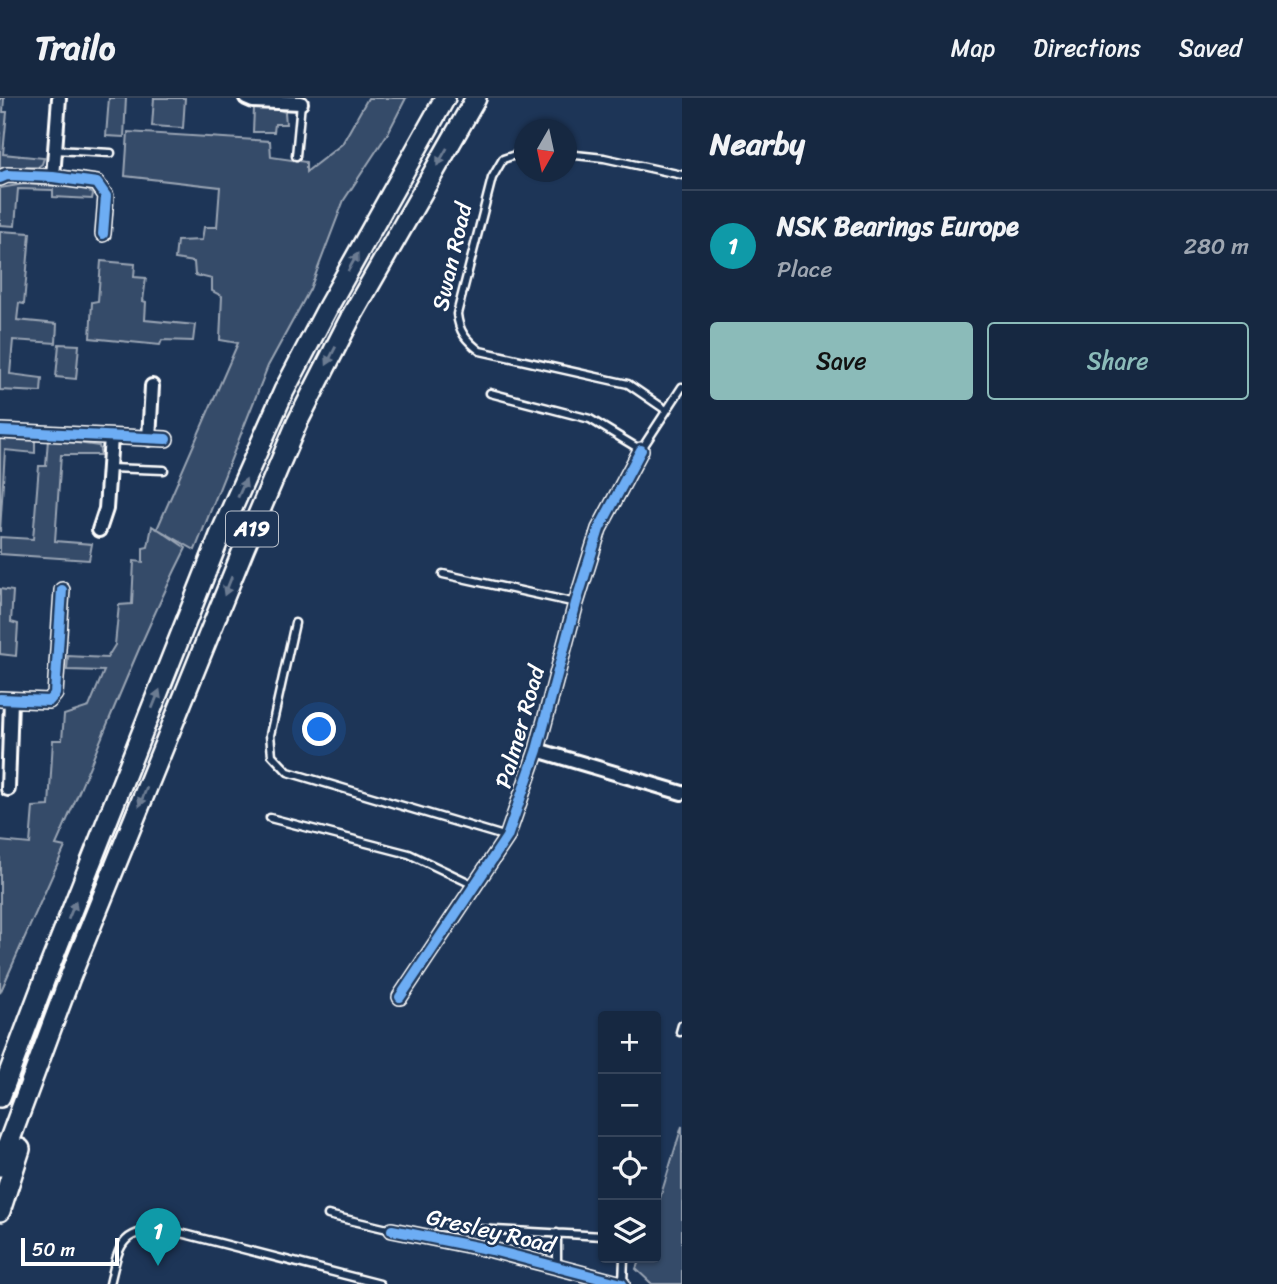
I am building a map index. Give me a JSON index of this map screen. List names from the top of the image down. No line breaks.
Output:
{"streets":{"highway":["A19"],"street":["Palmer Road","Gresley Road"],"lane":["Swan Road"]},"scale_bar":"50 m","north":"bottom","page":{"header":"Trailo","nav":["Map","Directions","Saved"],"heading":"Nearby","list":[{"mark":"1","name":"NSK Bearings Europe","note":"Place","value":"280 m"}],"buttons":["Save","Share"],"map_buttons":["+","−"],"pins":"1","scale":"50 m"}}
